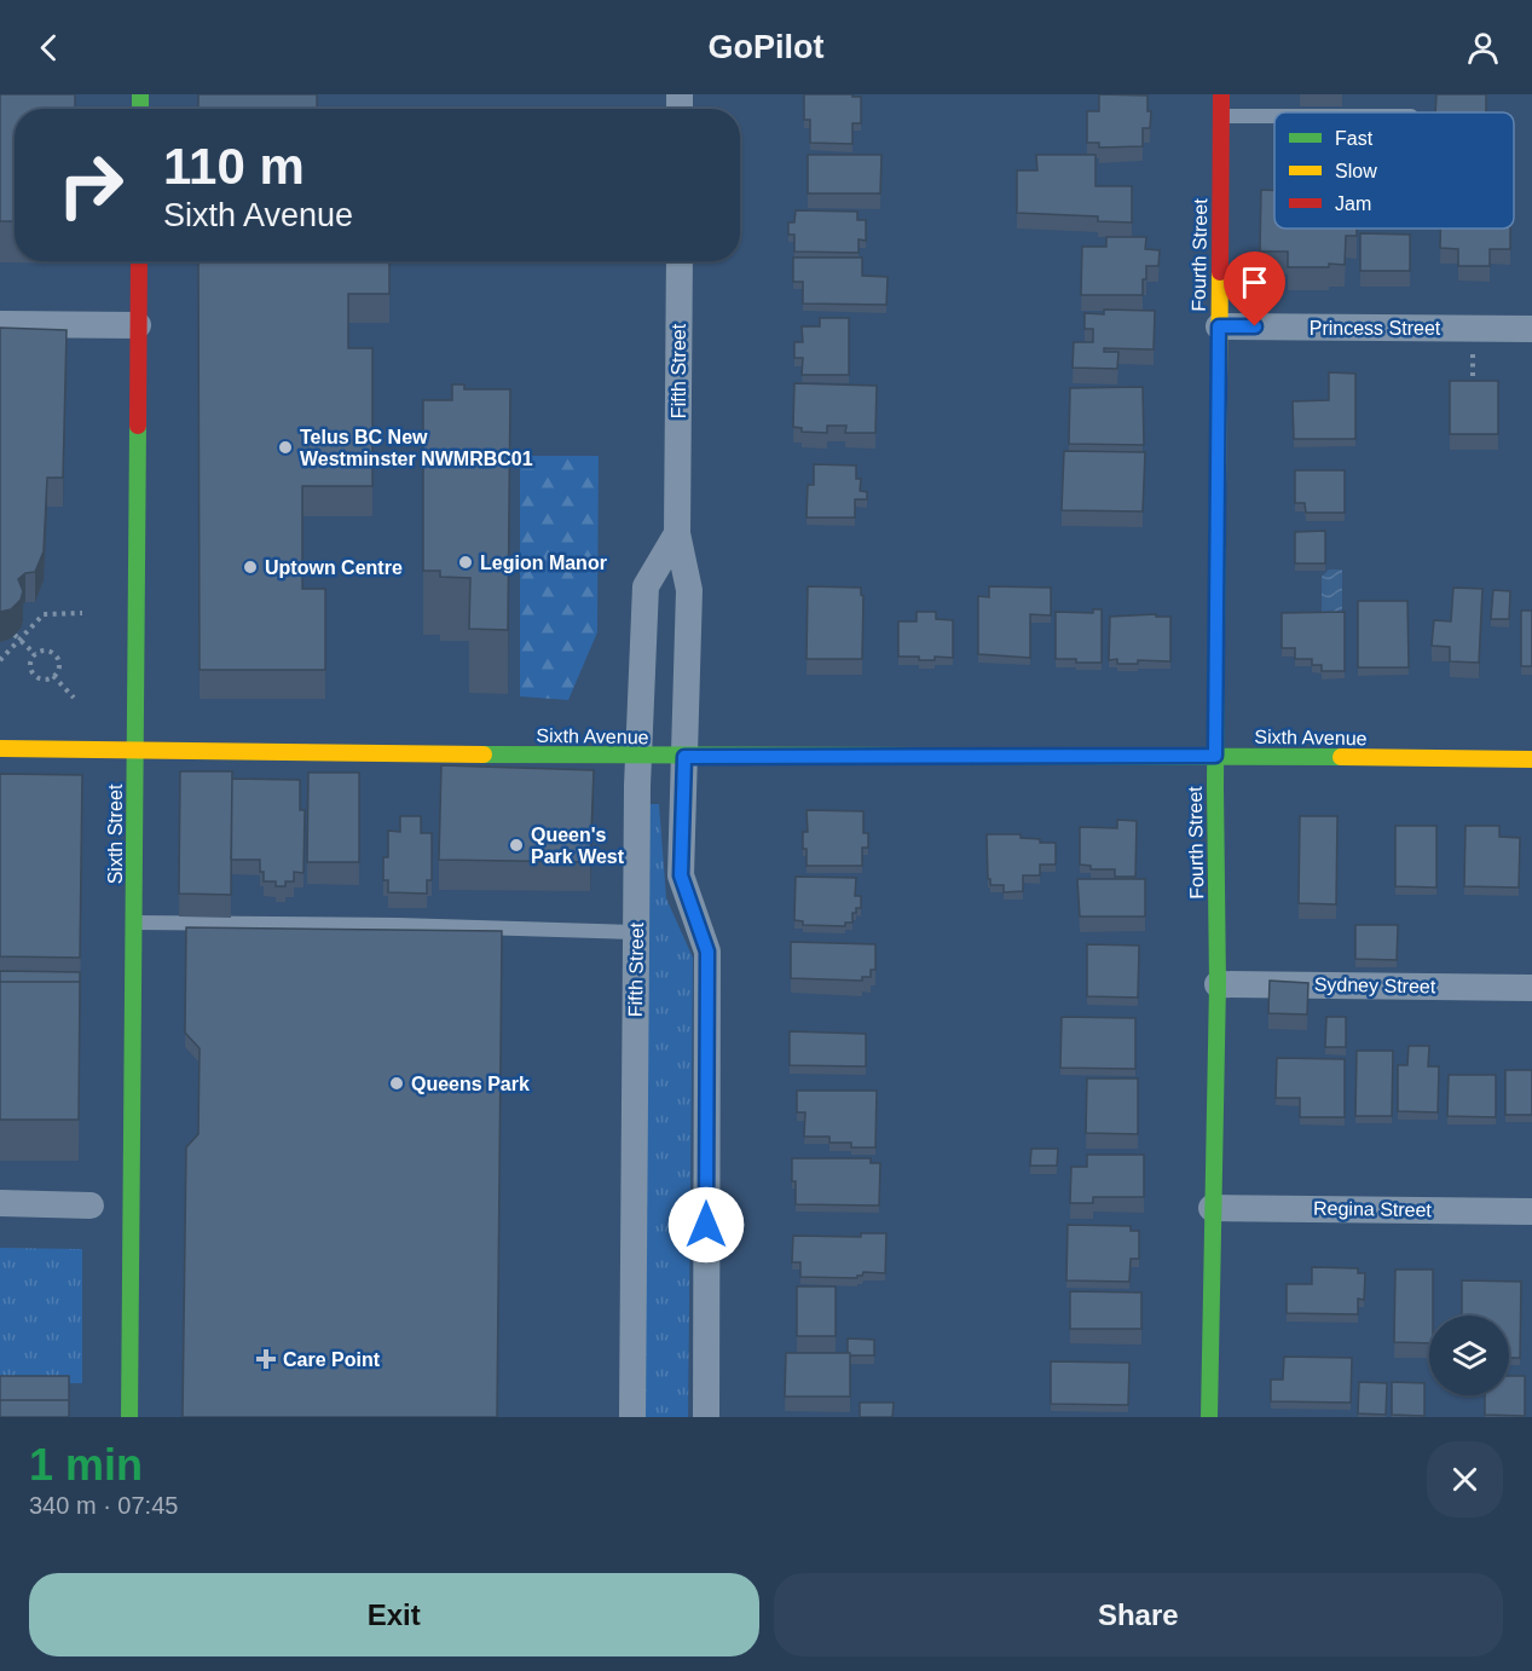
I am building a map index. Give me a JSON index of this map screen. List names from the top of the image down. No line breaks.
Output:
{"streets":{"street":["Fourth Street","Princess Street","Fifth Street","Sixth Avenue","Sixth Street","Sydney Street","Regina Street"]},"crossings":[["Fourth Street","Princess Street"],["Fourth Street","Sixth Avenue"],["Fourth Street","Sydney Street"],["Fourth Street","Regina Street"],["Fifth Street","Sixth Avenue"],["Sixth Avenue","Sixth Street"]],"places":{"other":["Telus BC New Westminster NWMRBC01","Legion Manor","Uptown Centre","Queen's Park West","Queens Park"],"health":["Care Point"]},"legend":["Fast","Slow","Jam"],"page":{"header":"GoPilot","turn":["110 m","Sixth Avenue"],"heading":["1 min","340 m · 07:45"],"buttons":["Exit","Share"]}}
